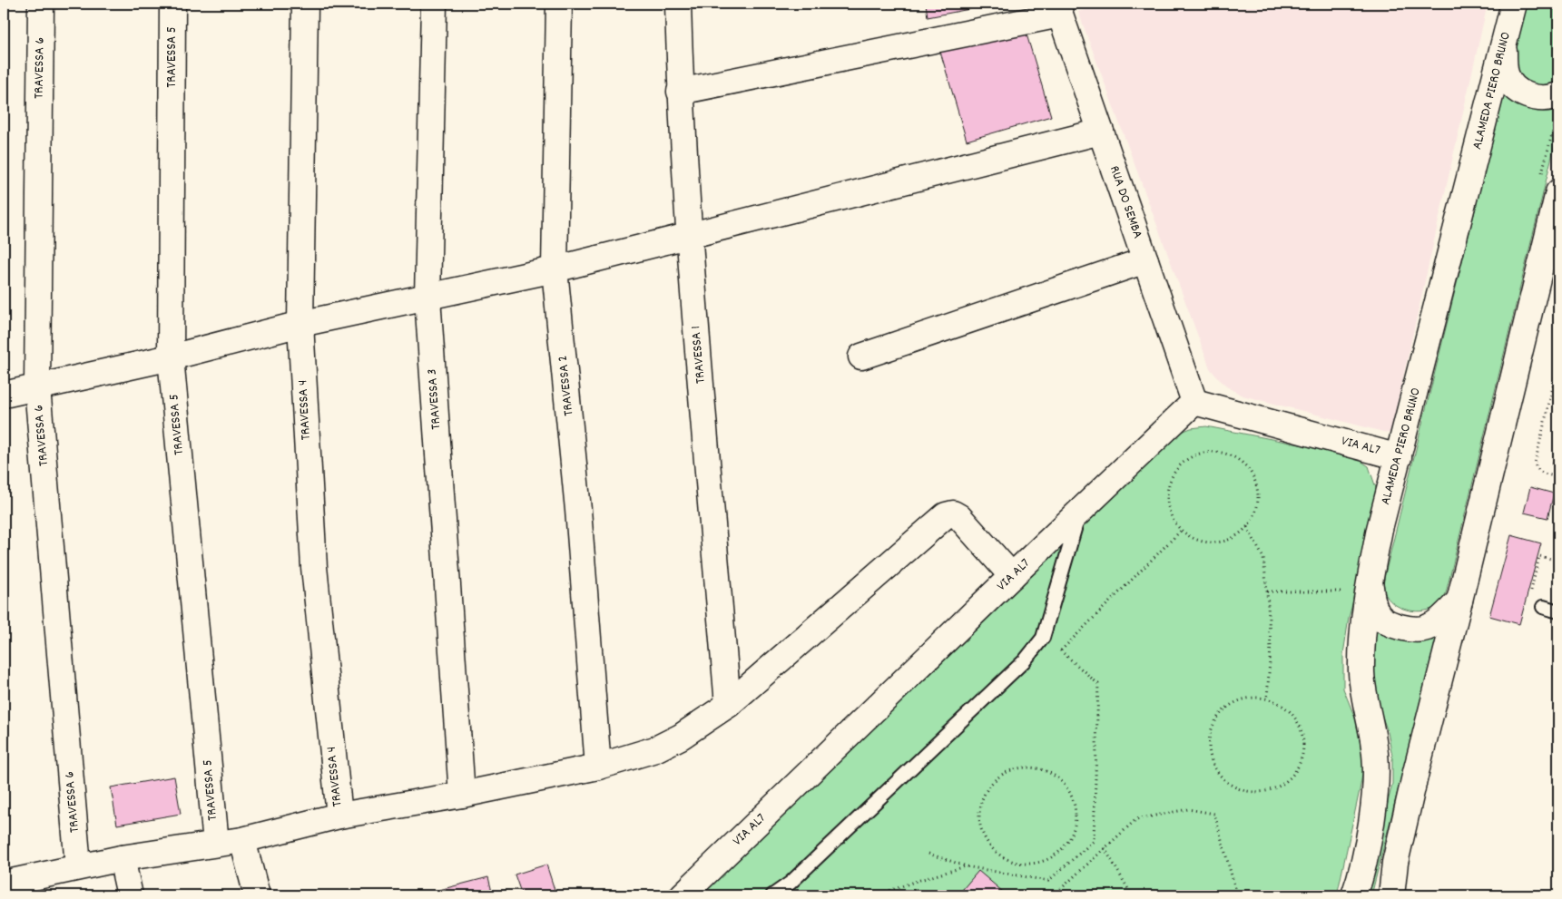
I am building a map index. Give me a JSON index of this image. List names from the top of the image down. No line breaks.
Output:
{"streets":{"street":["TRAVESSA 5","TRAVESSA 6","ALAMEDA PIERO BRUNO","RUA DO SEMBA","TRAVESSA 1","TRAVESSA 2","TRAVESSA 3","TRAVESSA 4","VIA AL7"]},"crossings":[["ALAMEDA PIERO BRUNO","VIA AL7"],["RUA DO SEMBA","VIA AL7"]]}
